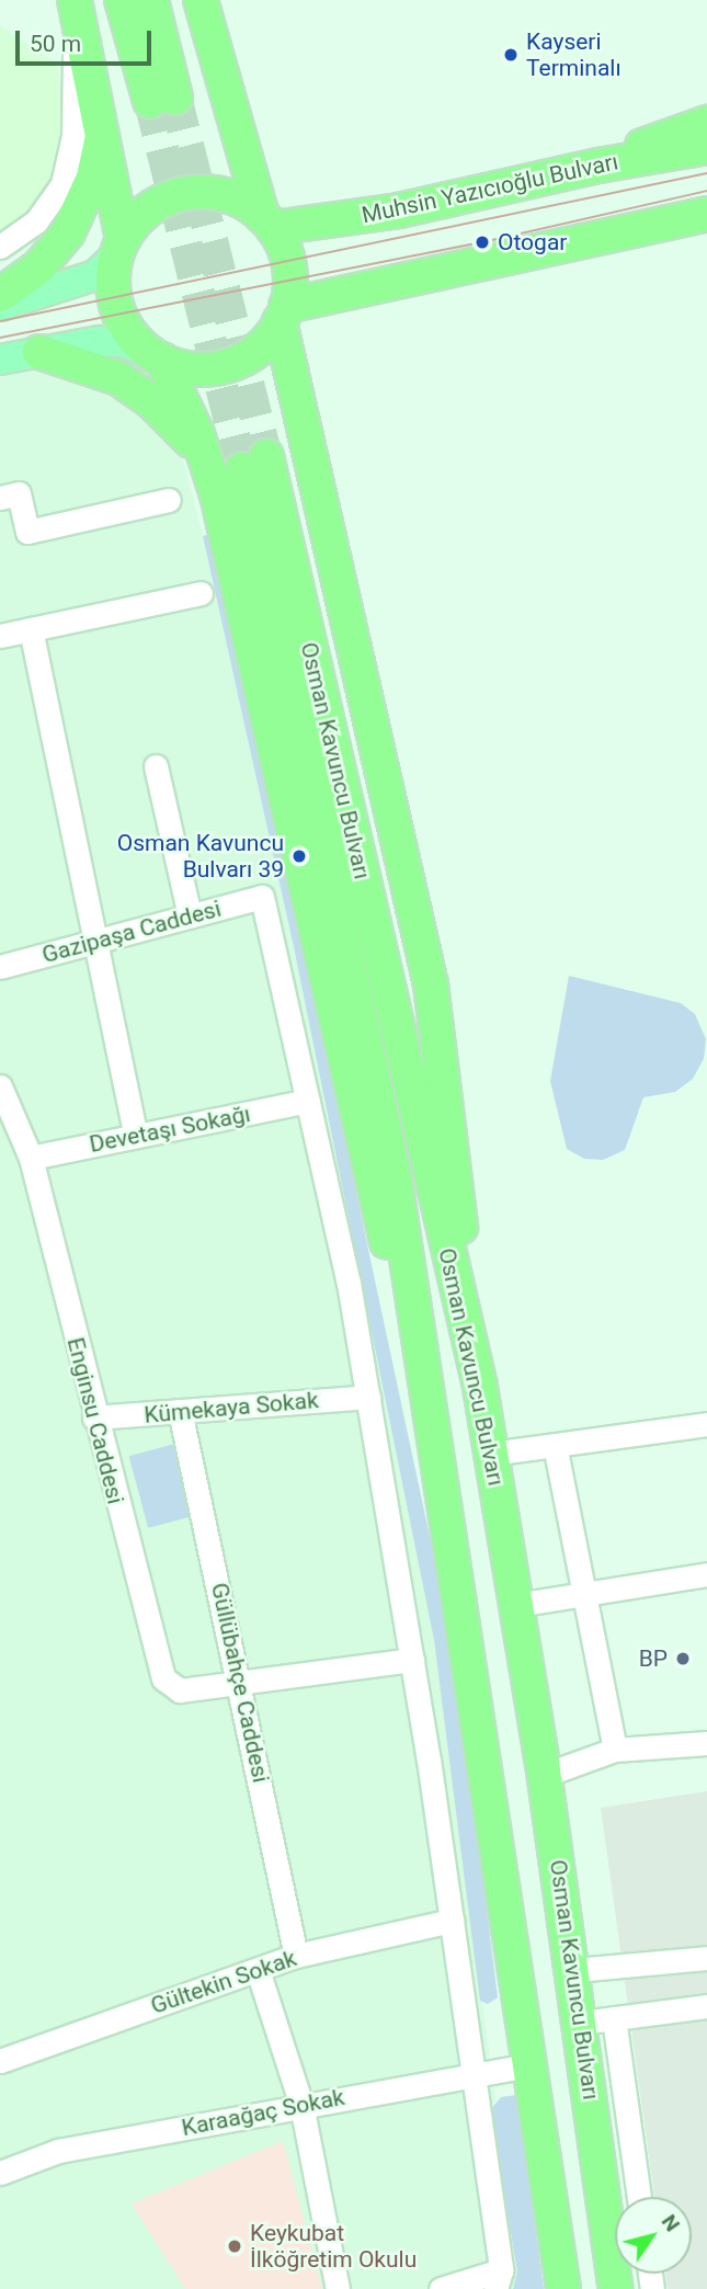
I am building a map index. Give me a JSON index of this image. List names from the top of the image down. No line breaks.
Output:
{"streets":{"highway":["Muhsin Yazıcıoğlu Bulvarı","Osman Kavuncu Bulvarı"],"street":["Gazipaşa Caddesi","Devetaşı Sokağı","Kümekaya Sokak","Enginsu Caddesi","Güllübahçe Caddesi","Gültekin Sokak","Karaağaç Sokak"]},"crossings":[["Osman Kavuncu Bulvarı","Karaağaç Sokak"],["Gazipaşa Caddesi","Devetaşı Sokağı"],["Devetaşı Sokağı","Enginsu Caddesi"],["Kümekaya Sokak","Enginsu Caddesi"],["Kümekaya Sokak","Güllübahçe Caddesi"],["Enginsu Caddesi","Güllübahçe Caddesi"],["Güllübahçe Caddesi","Gültekin Sokak"]],"places":["Kayseri Terminalı","Otogar","Osman Kavuncu Bulvarı 39","BP","Keykubat İlköğretim Okulu"],"scale_bar":"50 m","north":"top right"}
